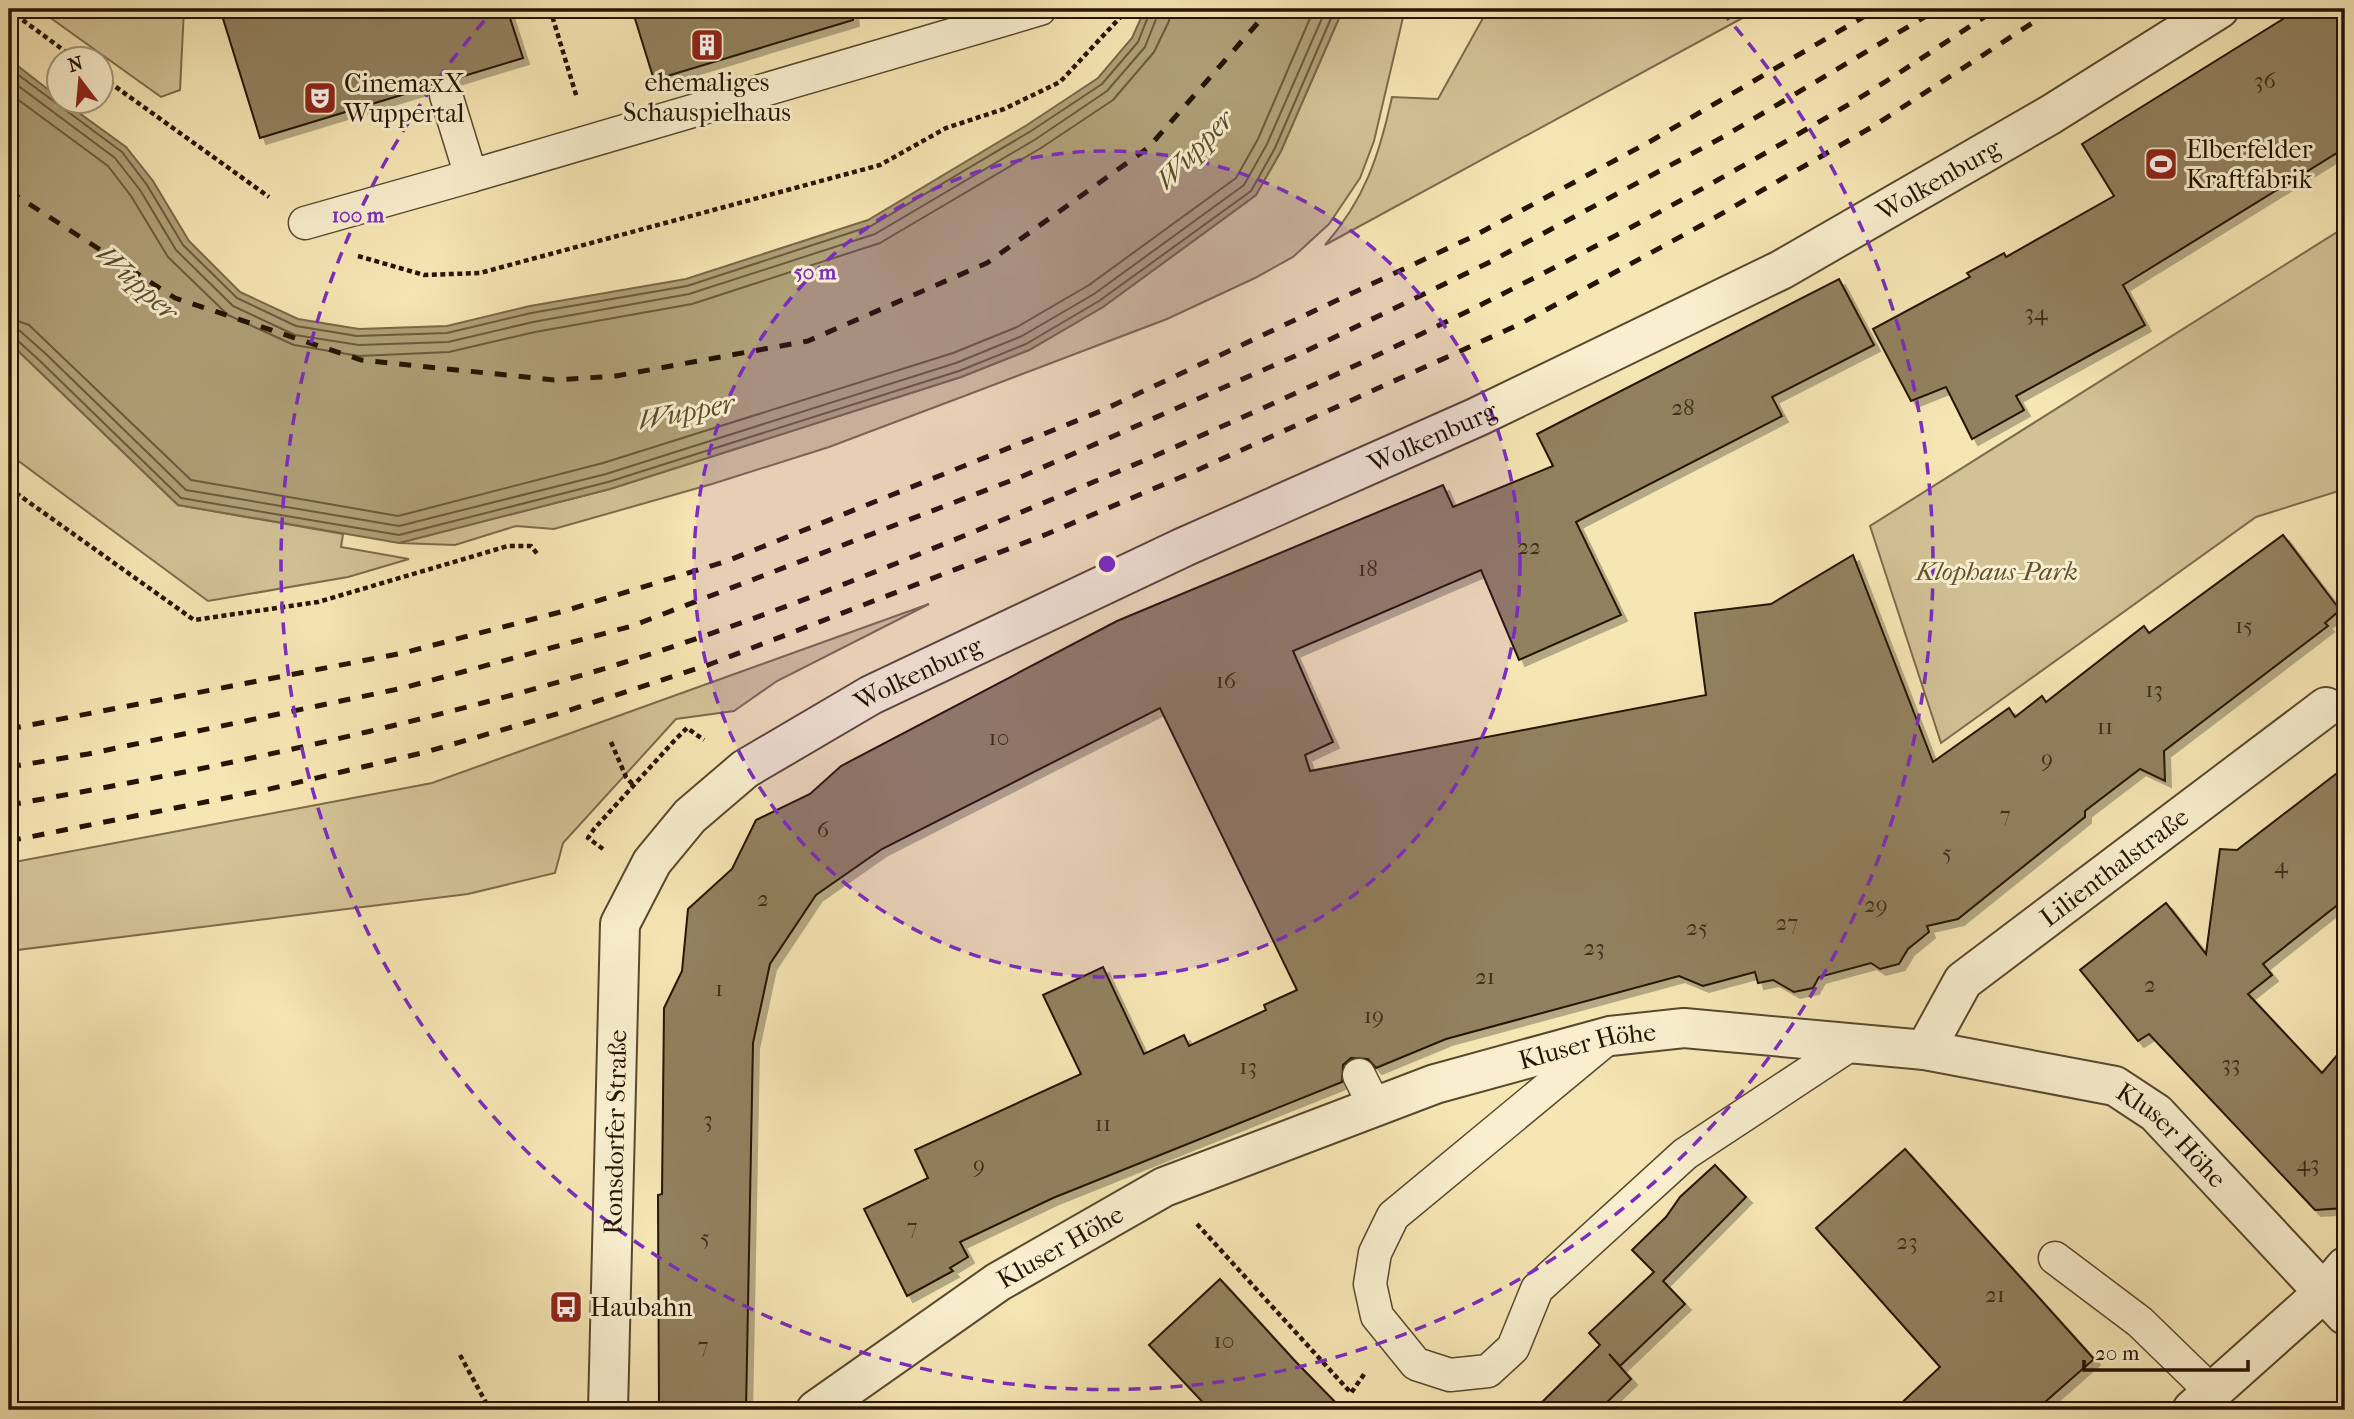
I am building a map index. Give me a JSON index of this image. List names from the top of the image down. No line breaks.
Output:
{"streets":{"street":["Wolkenburg","Lilienthalstraße","Kluser Höhe","Ronsdorfer Straße"]},"crossings":[["Wolkenburg","Ronsdorfer Straße"],["Lilienthalstraße","Kluser Höhe"]],"water":["Wupper"],"parks":["Klophaus-Park"],"places":{"building":["ehemaliges Schauspielhaus"],"theatre":["CinemaxX Wuppertal"],"sports":["Elberfelder Kraftfabrik"],"bus stop":["Haubahn"]},"house_numbers":["36","34","28","22","18","15","16","13","11","10","9","7","6","5","4","2","29","27","25","23","21","2","1","19","33","13","3","11","43","9","7","5","23","21","10","7"],"scale_bar":"20 m","north":"top","rings":["100 m","50 m"]}
